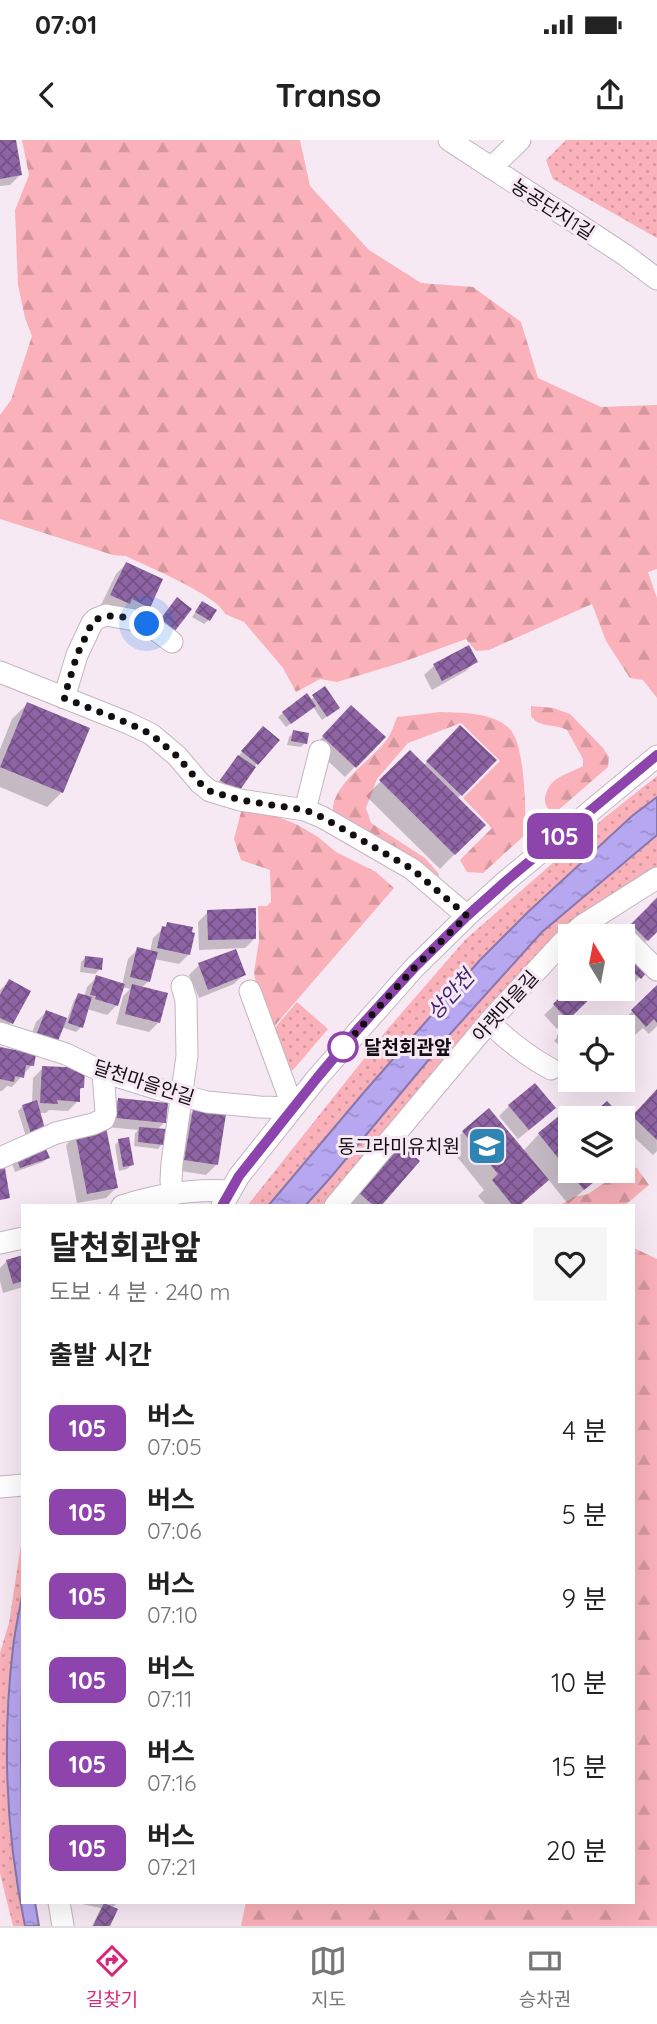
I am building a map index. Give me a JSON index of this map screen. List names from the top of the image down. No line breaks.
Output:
{"streets":{"street":["농공단지1길","아랫마을길","달천마을안길"]},"water":["상안천"],"places":{"other":["달천회관앞"],"school or university":["동그라미유치원"]},"lines":["bus line 105"],"north":"top","page":{"status":"07:01","header":"Transo","on_map":"105","heading":[["달천회관앞","도보 · 4 분 · 240 m"],"출발 시간"],"list":[{"mark":"105","name":"버스","note":"07:05","value":"4 분"},{"mark":"105","name":"버스","note":"07:06","value":"5 분"},{"mark":"105","name":"버스","note":"07:10","value":"9 분"},{"mark":"105","name":"버스","note":"07:11","value":"10 분"},{"mark":"105","name":"버스","note":"07:16","value":"15 분"},{"mark":"105","name":"버스","note":"07:21","value":"20 분"}],"tabs":["길찾기","지도","승차권"]}}
